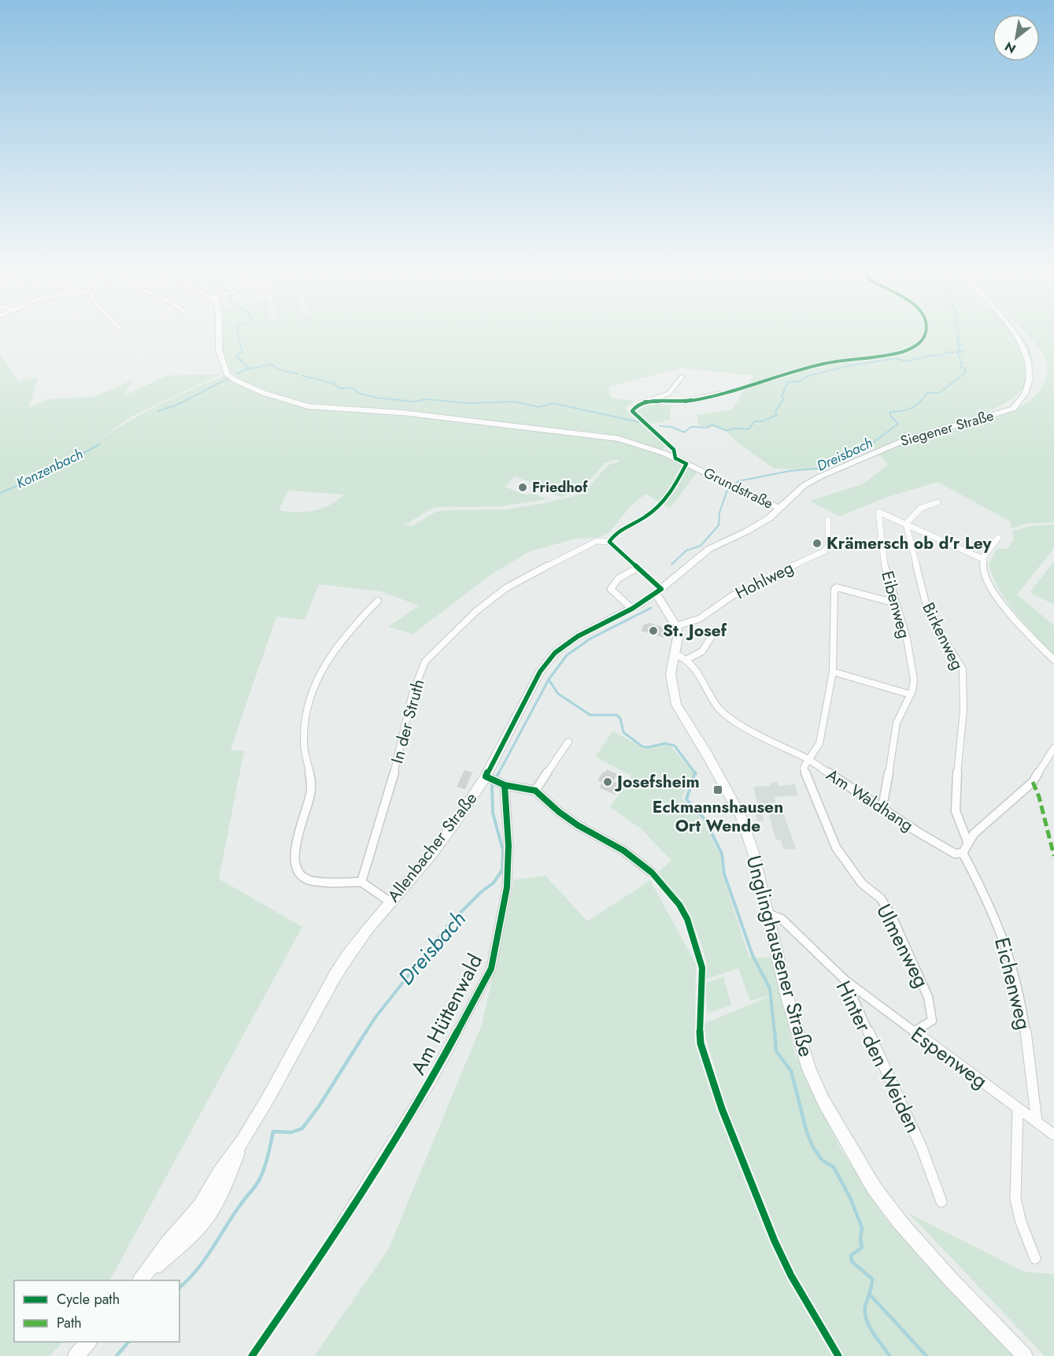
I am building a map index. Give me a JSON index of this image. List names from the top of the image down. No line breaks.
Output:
{"streets":{"main road":["Siegener Straße","Grundstraße","Allenbacher Straße","Unglinghausener Straße"],"street":["Hohlweg","Eibenweg","Birkenweg","In der Struth","Am Waldhang","Ulmenweg","Eichenweg","Am Hüttenwald","Hinter den Weiden","Espenweg"]},"crossings":[["Siegener Straße","Grundstraße"],["Siegener Straße","Allenbacher Straße"],["Hohlweg","Unglinghausener Straße"],["Eibenweg","Birkenweg"],["Eibenweg","Am Waldhang"],["Am Waldhang","Ulmenweg"],["Am Waldhang","Eichenweg"],["Ulmenweg","Espenweg"],["Unglinghausener Straße","Hinter den Weiden"],["Eichenweg","Espenweg"],["Hinter den Weiden","Espenweg"]],"water":["Dreisbach","Konzenbach"],"places":{"other":["Friedhof","Krämersch ob d'r Ley","St. Josef","Josefsheim"],"transit":["Eckmannshausen Ort Wende"]},"legend":["Cycle path","Path"],"north":"bottom left"}
